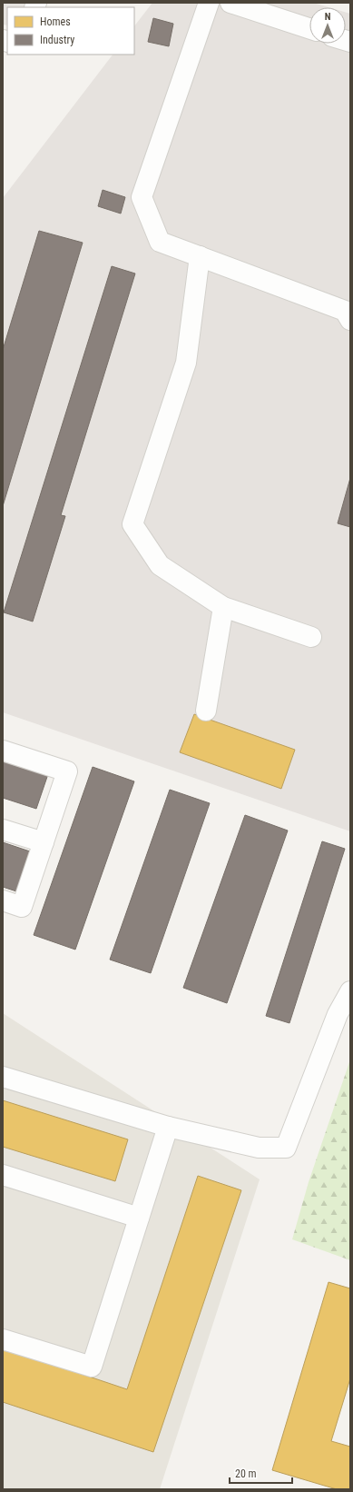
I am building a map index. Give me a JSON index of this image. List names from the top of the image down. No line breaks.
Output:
{"legend":["Homes","Industry"],"scale_bar":"20 m","north":"top"}
